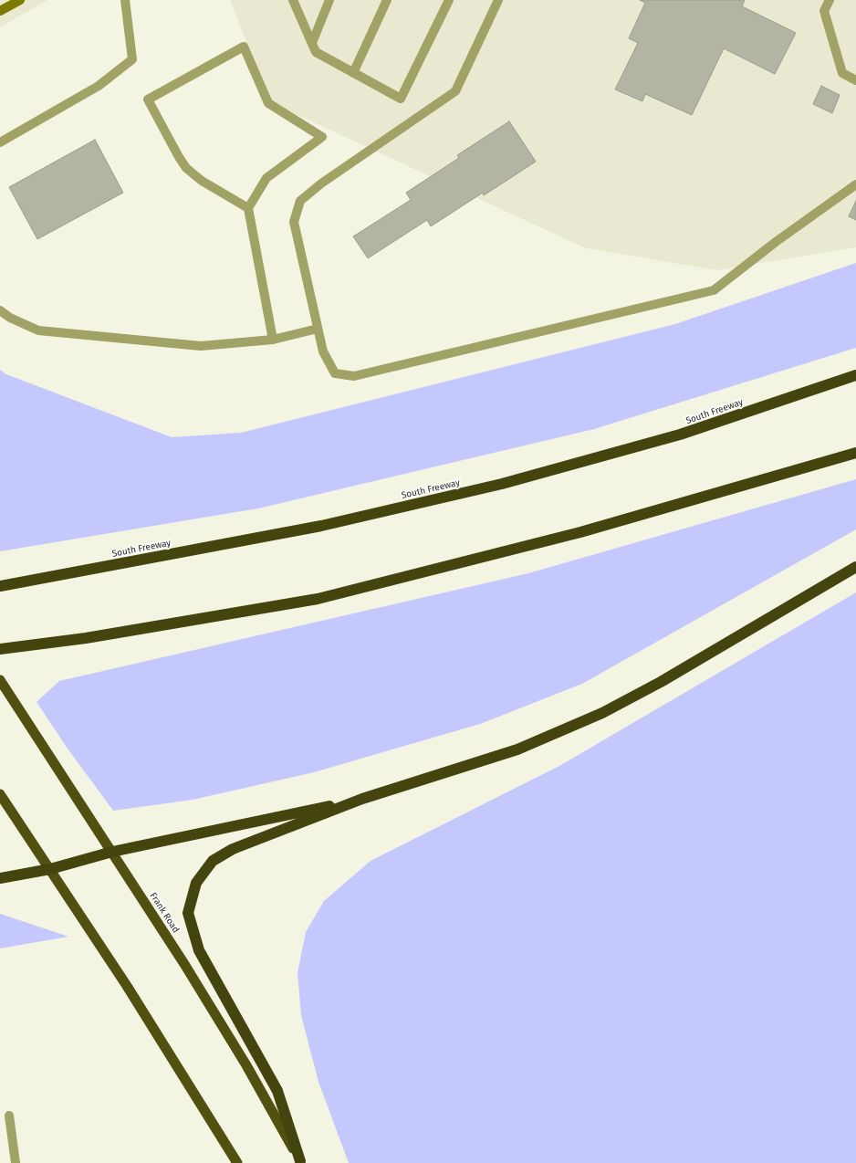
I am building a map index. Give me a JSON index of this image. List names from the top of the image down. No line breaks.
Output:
{"streets":{"highway":["South Freeway","Frank Road"]}}
